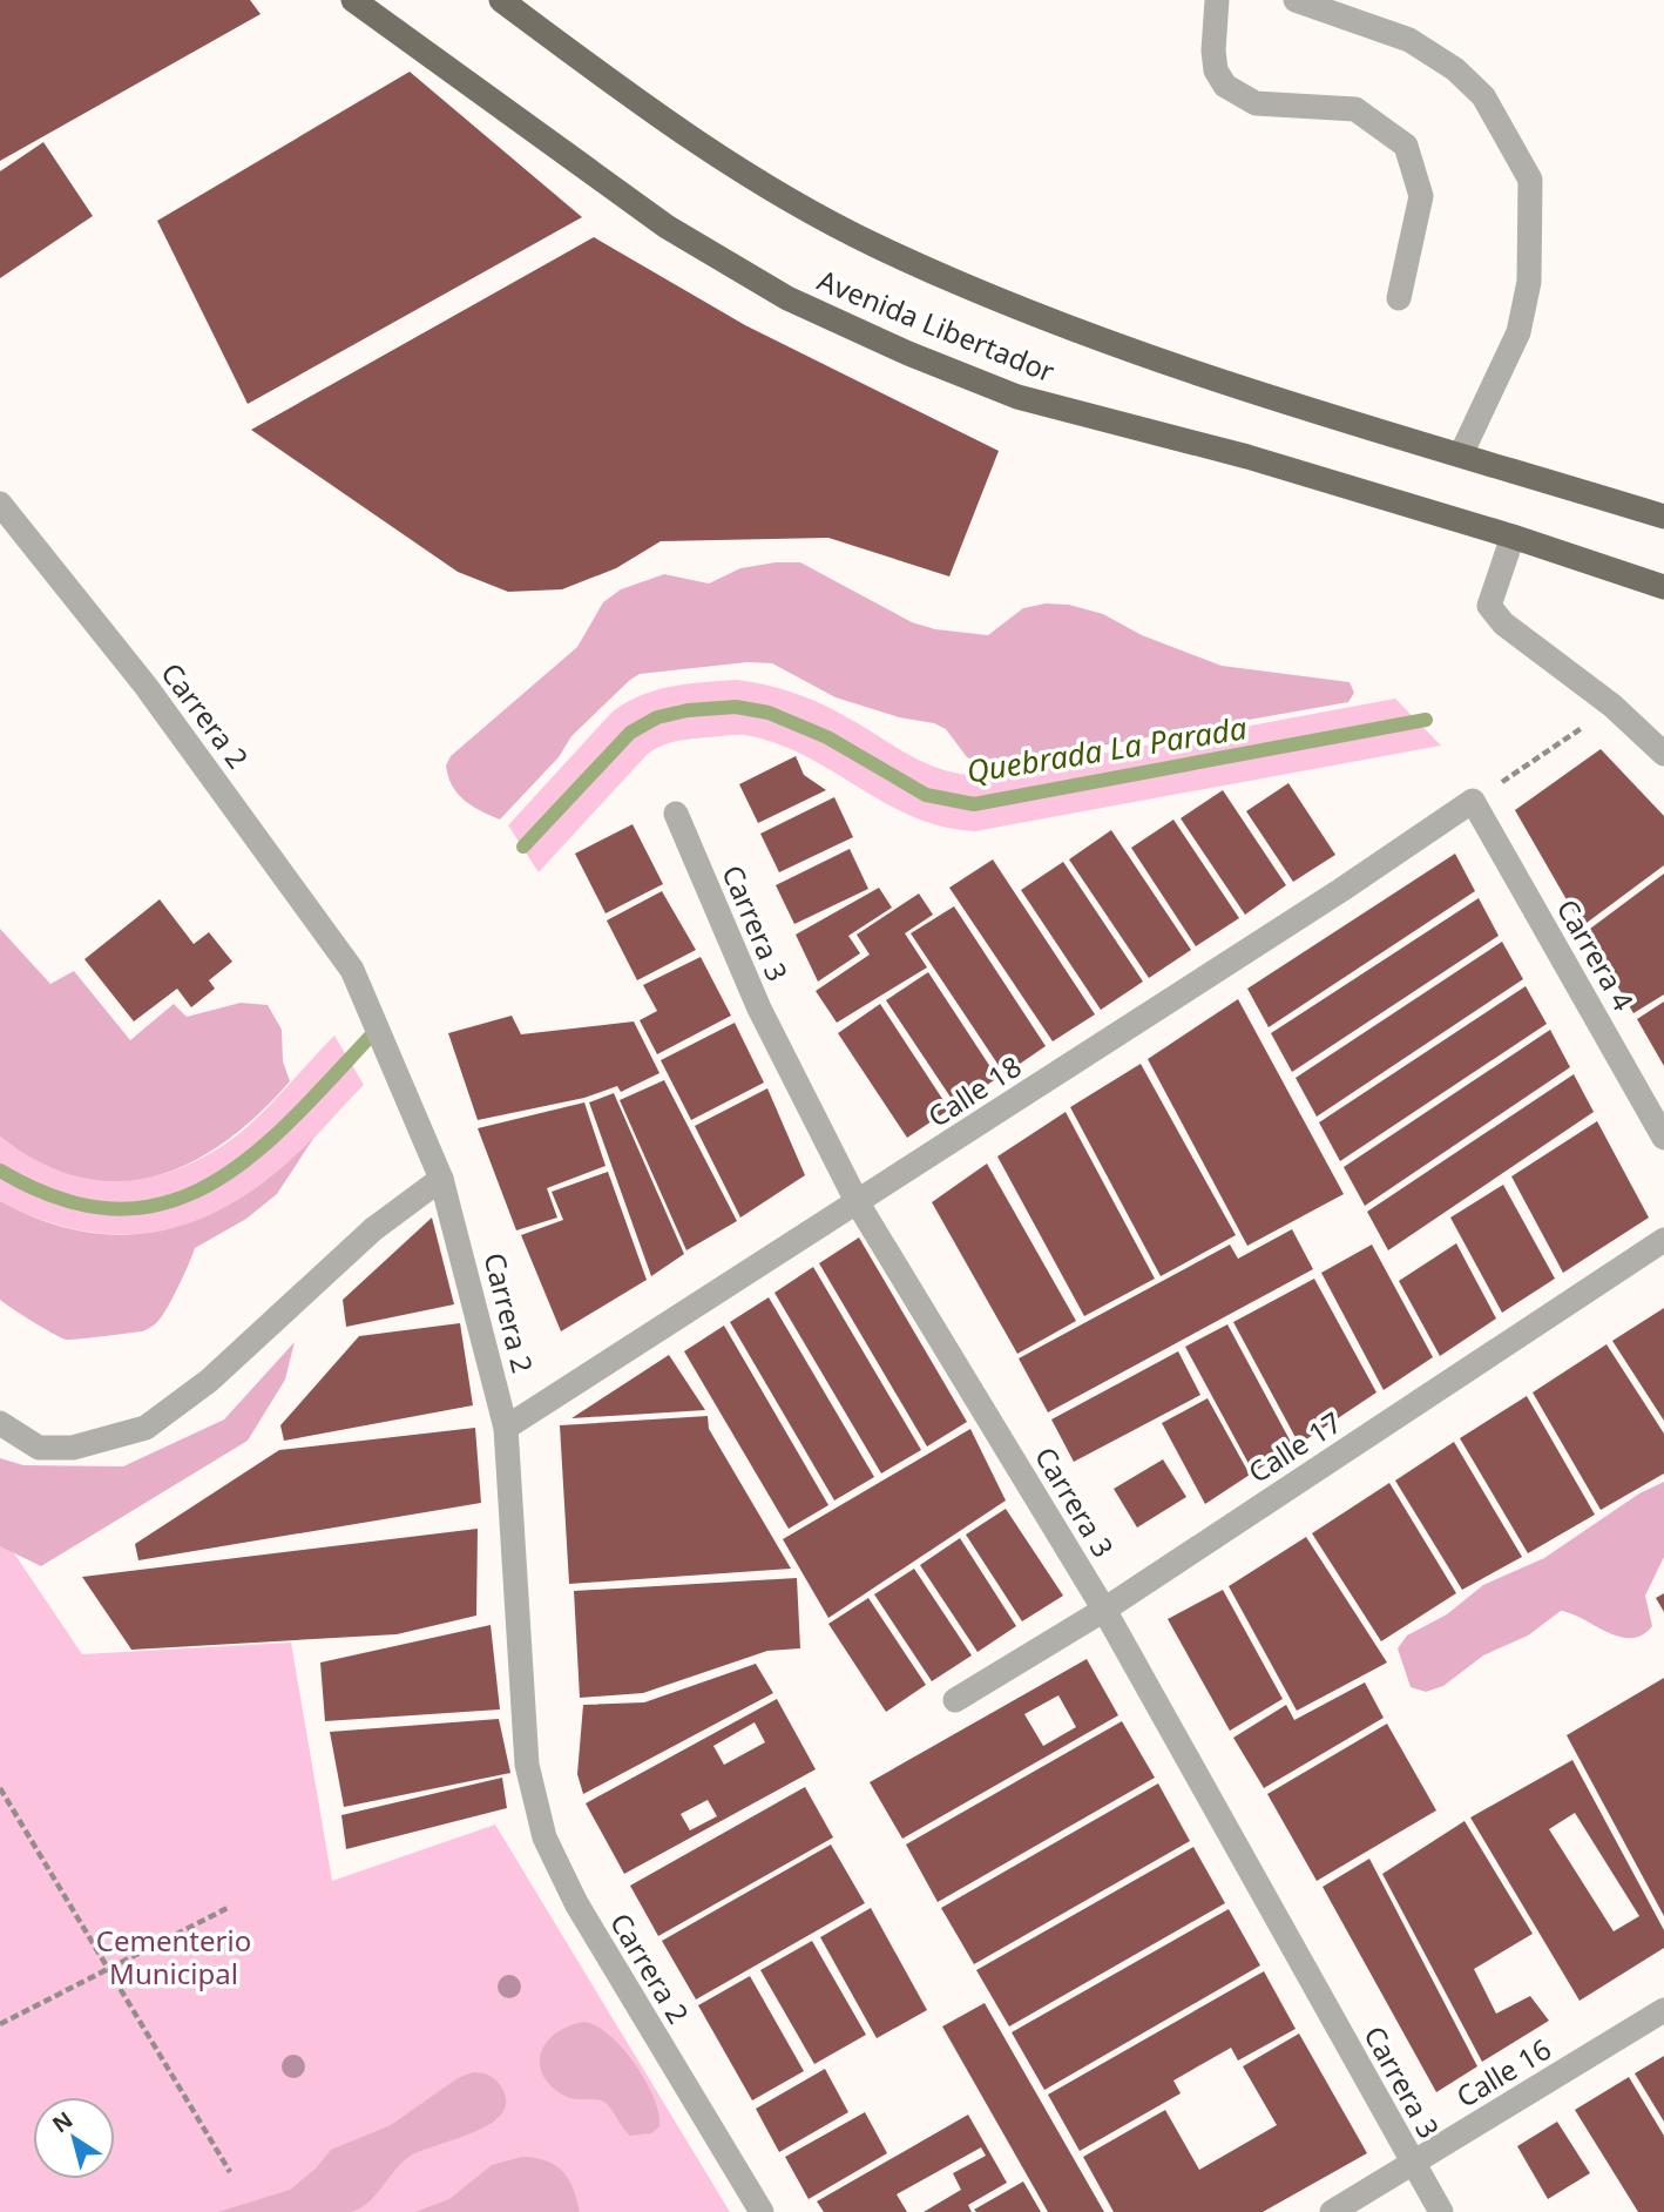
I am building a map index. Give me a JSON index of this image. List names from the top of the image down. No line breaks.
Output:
{"streets":{"main road":["Avenida Libertador"],"street":["Carrera 2","Carrera 3","Carrera 4","Calle 18","Calle 17","Calle 16"]},"crossings":[["Carrera 2","Calle 18"],["Carrera 3","Calle 18"],["Carrera 3","Calle 17"],["Carrera 3","Calle 16"],["Carrera 4","Calle 18"]],"water":["Quebrada La Parada"],"parks":["Cementerio Municipal"],"north":"top left"}
